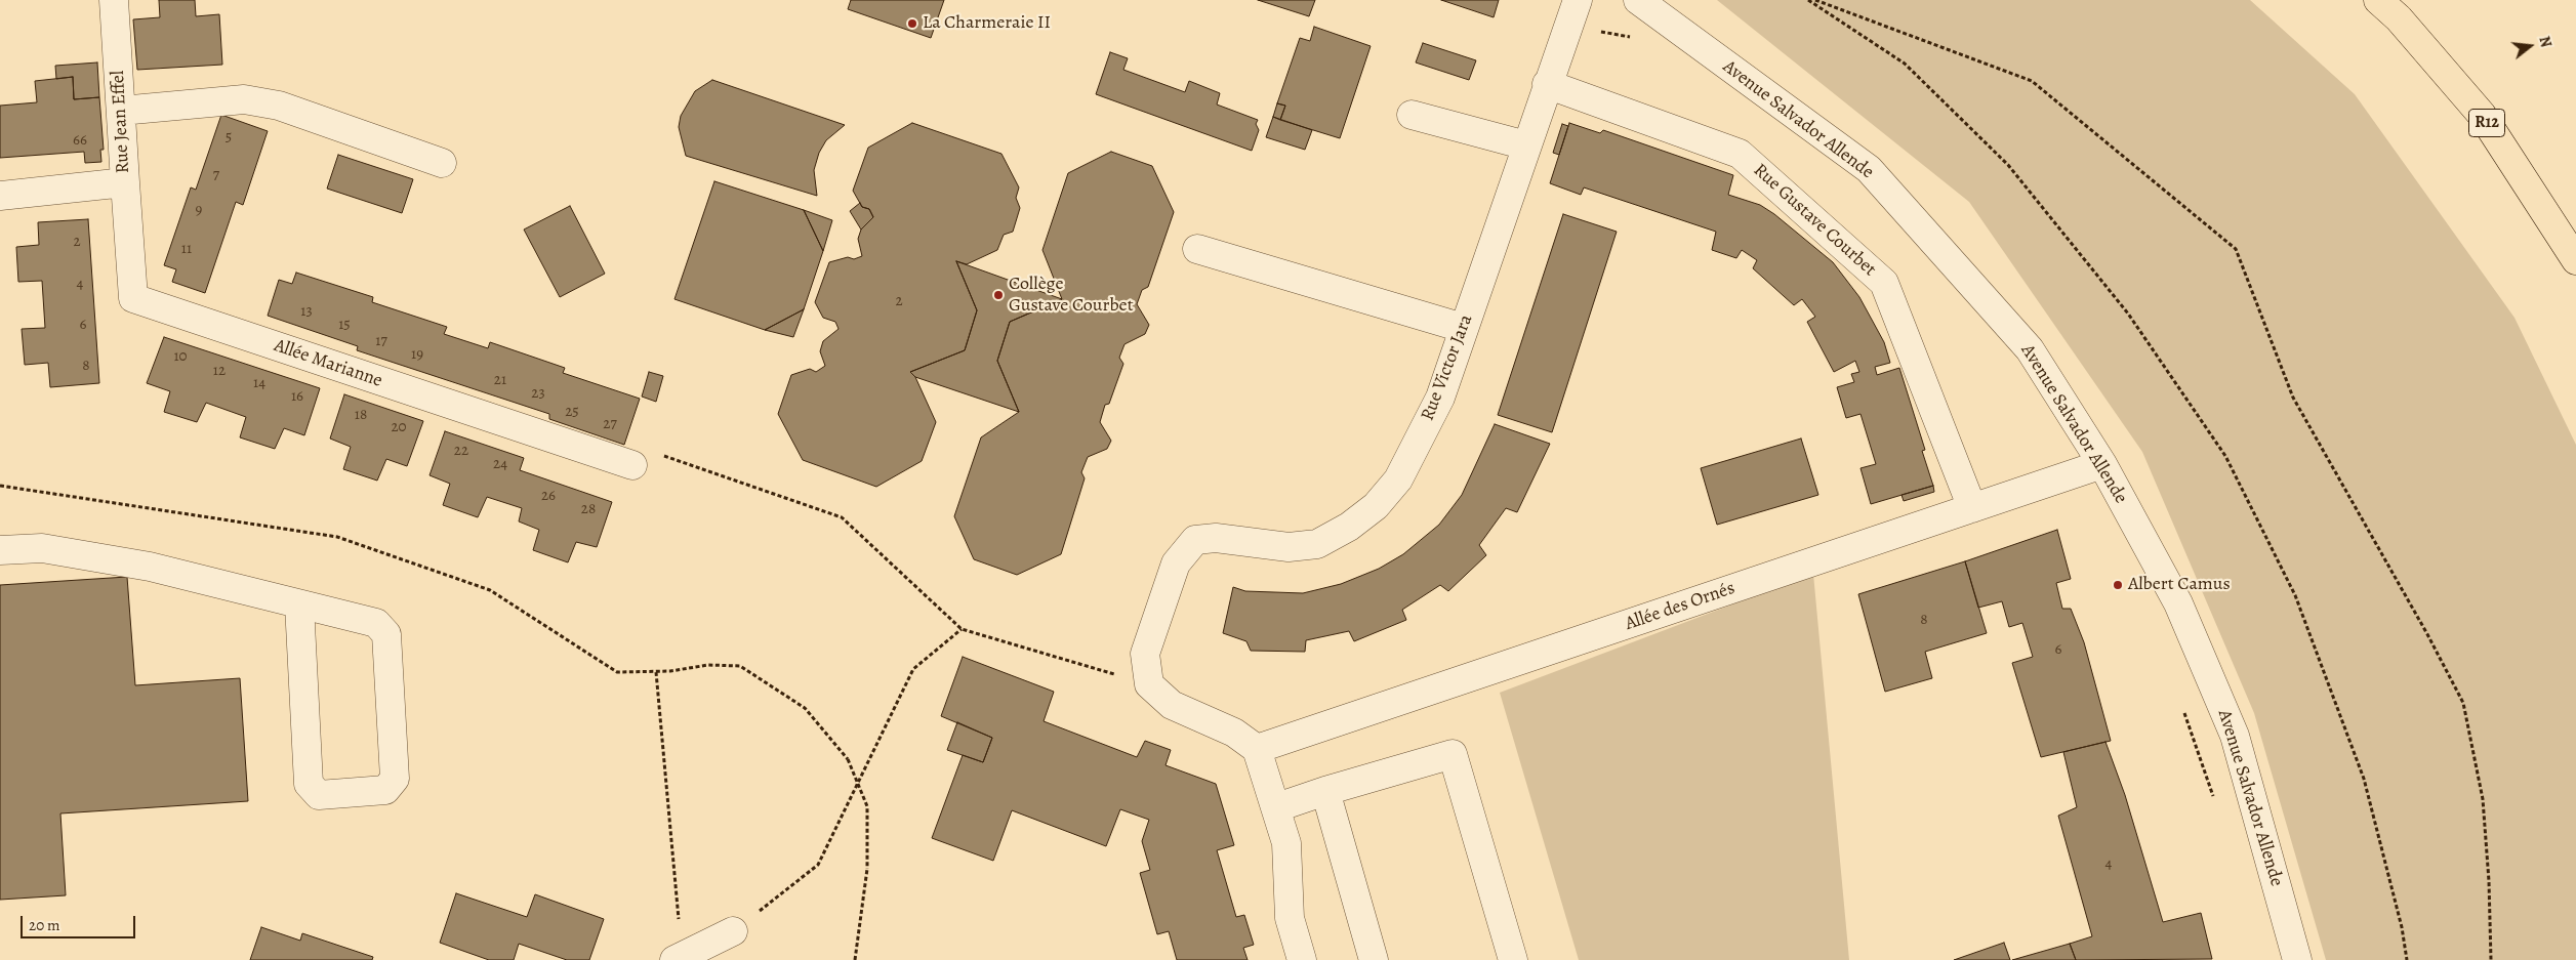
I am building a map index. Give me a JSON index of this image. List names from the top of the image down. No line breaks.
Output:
{"streets":{"main road":["R12"],"street":["Avenue Salvador Allende","Rue Jean Effel","Rue Gustave Courbet","Allée Marianne","Rue Victor Jara","Allée des Ornés"]},"crossings":[["Avenue Salvador Allende","Allée des Ornés"],["Rue Jean Effel","Allée Marianne"],["Rue Gustave Courbet","Rue Victor Jara"],["Rue Gustave Courbet","Allée des Ornés"]],"places":["La Charmeraie II","Collège Gustave Courbet","Albert Camus"],"house_numbers":["5","66","7","9","2","11","4","2","13","6","15","17","19","10","8","12","21","14","23","16","25","18","27","20","22","24","26","28","8","6","4"],"scale_bar":"20 m","north":"right"}
